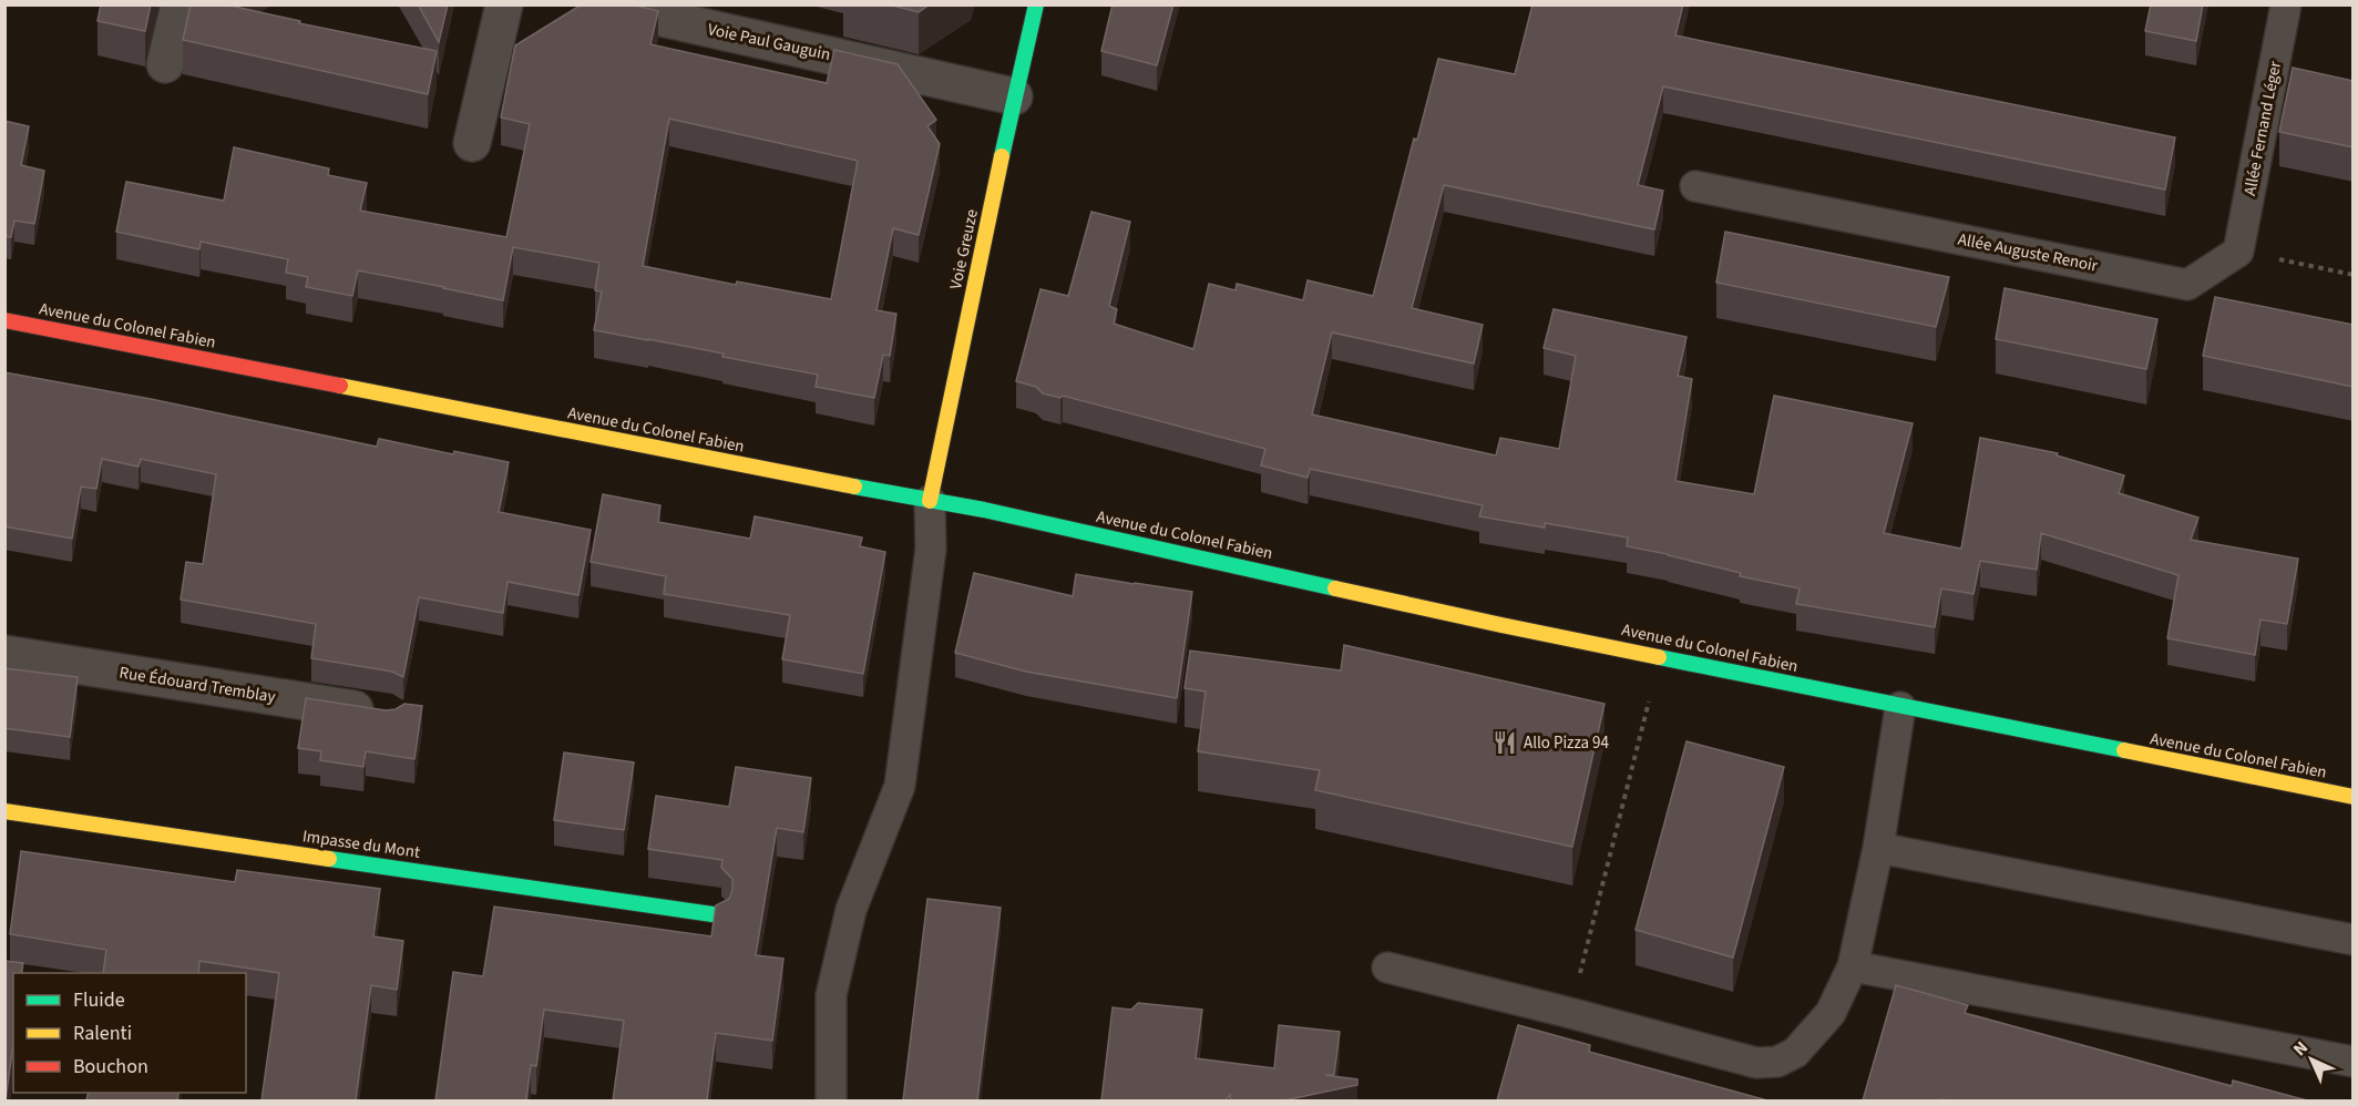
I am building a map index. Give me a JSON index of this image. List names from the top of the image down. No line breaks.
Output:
{"streets":{"street":["Voie Paul Gauguin","Voie Greuze","Avenue du Colonel Fabien","Rue Édouard Tremblay","Impasse du Mont"],"lane":["Allée Fernand Léger","Allée Auguste Renoir"]},"crossings":[["Voie Paul Gauguin","Voie Greuze"],["Allée Fernand Léger","Allée Auguste Renoir"],["Voie Greuze","Avenue du Colonel Fabien"]],"places":{"restaurant":["Allo Pizza 94"]},"legend":["Fluide","Ralenti","Bouchon"],"north":"top left"}
